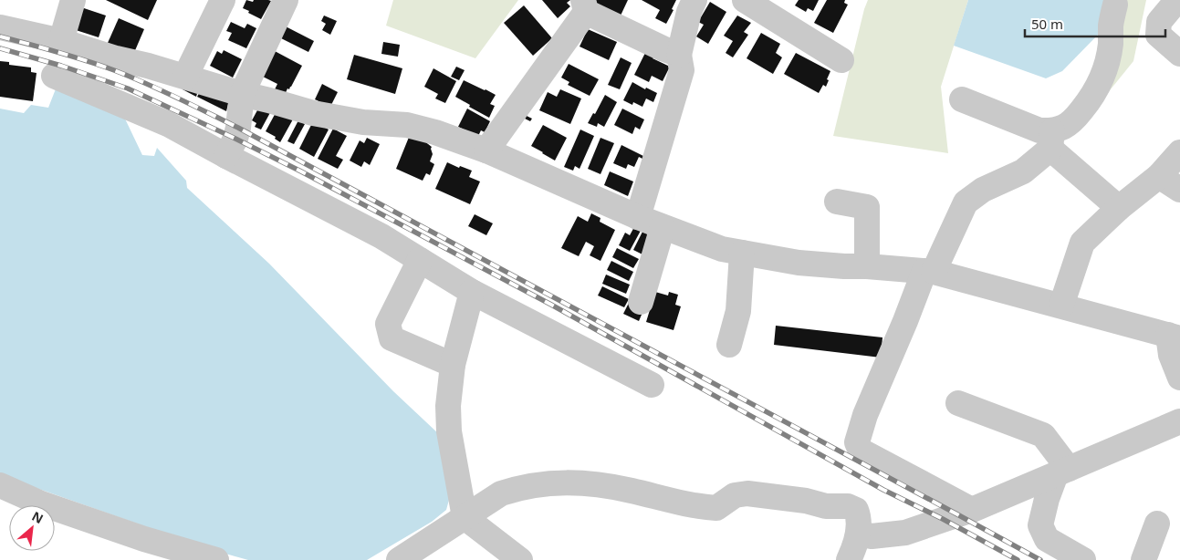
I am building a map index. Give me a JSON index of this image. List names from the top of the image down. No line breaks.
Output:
{"scale_bar":"50 m","north":"top right"}
